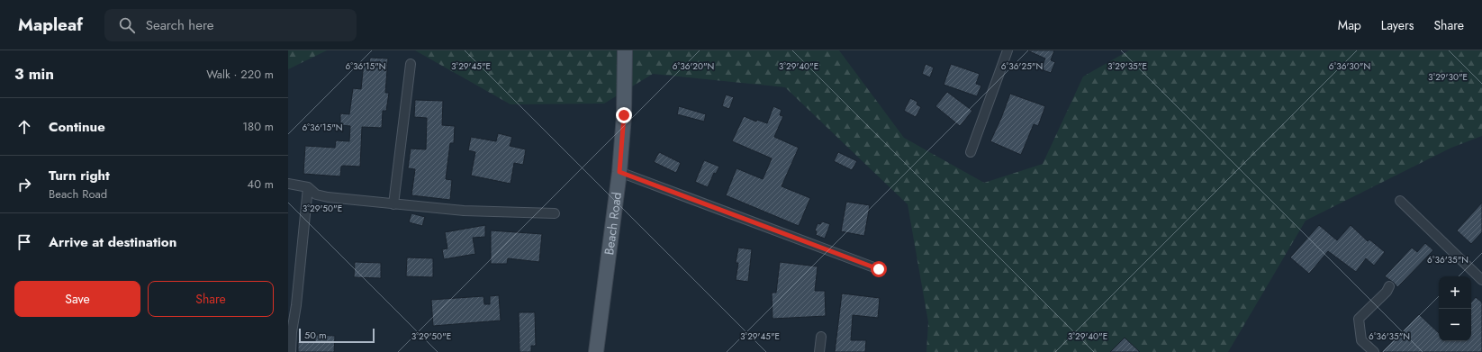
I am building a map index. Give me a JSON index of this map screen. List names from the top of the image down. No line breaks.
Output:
{"streets":{"main road":["Beach Road"]},"scale_bar":"50 m","page":{"header":"Mapleaf","search":"Search here","nav":["Map","Layers","Share"],"heading":["3 min","Walk · 220 m"],"list":[["Continue","180 m"],["Turn right","Beach Road","40 m"],"Arrive at destination"],"buttons":["Save","Share"],"map_buttons":["+","−"],"scale":"50 m"},"coordinates":["6°36'15\"N","3°29'45\"E","6°36'20\"N","3°29'40\"E","6°36'25\"N","3°29'35\"E","6°36'30\"N","3°29'30\"E","3°29'50\"E","6°36'35\"N"]}
